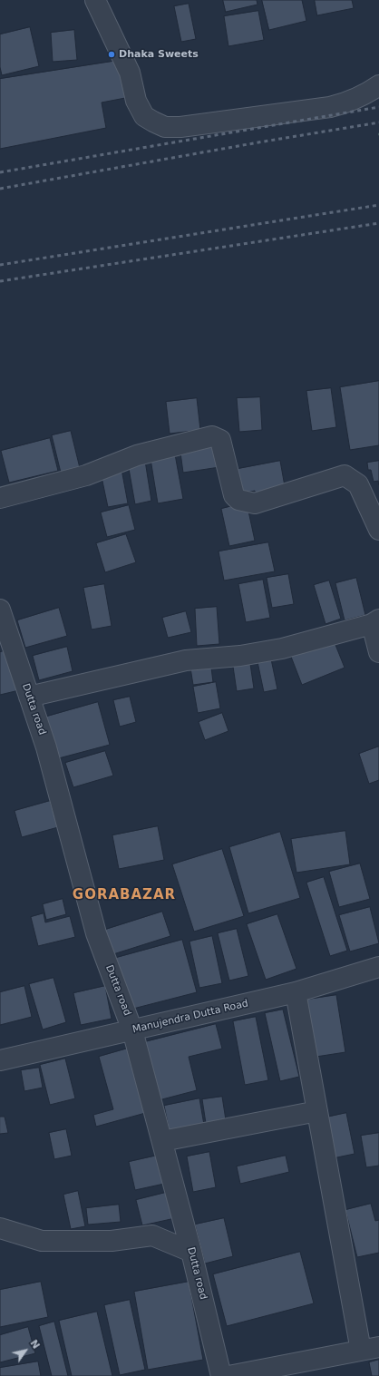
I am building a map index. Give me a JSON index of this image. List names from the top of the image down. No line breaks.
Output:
{"streets":{"street":["Dutta road","Manujendra Dutta Road"]},"crossings":[["Dutta road","Manujendra Dutta Road"]],"districts":["GORABAZAR"],"places":["Dhaka Sweets"],"north":"top right"}
